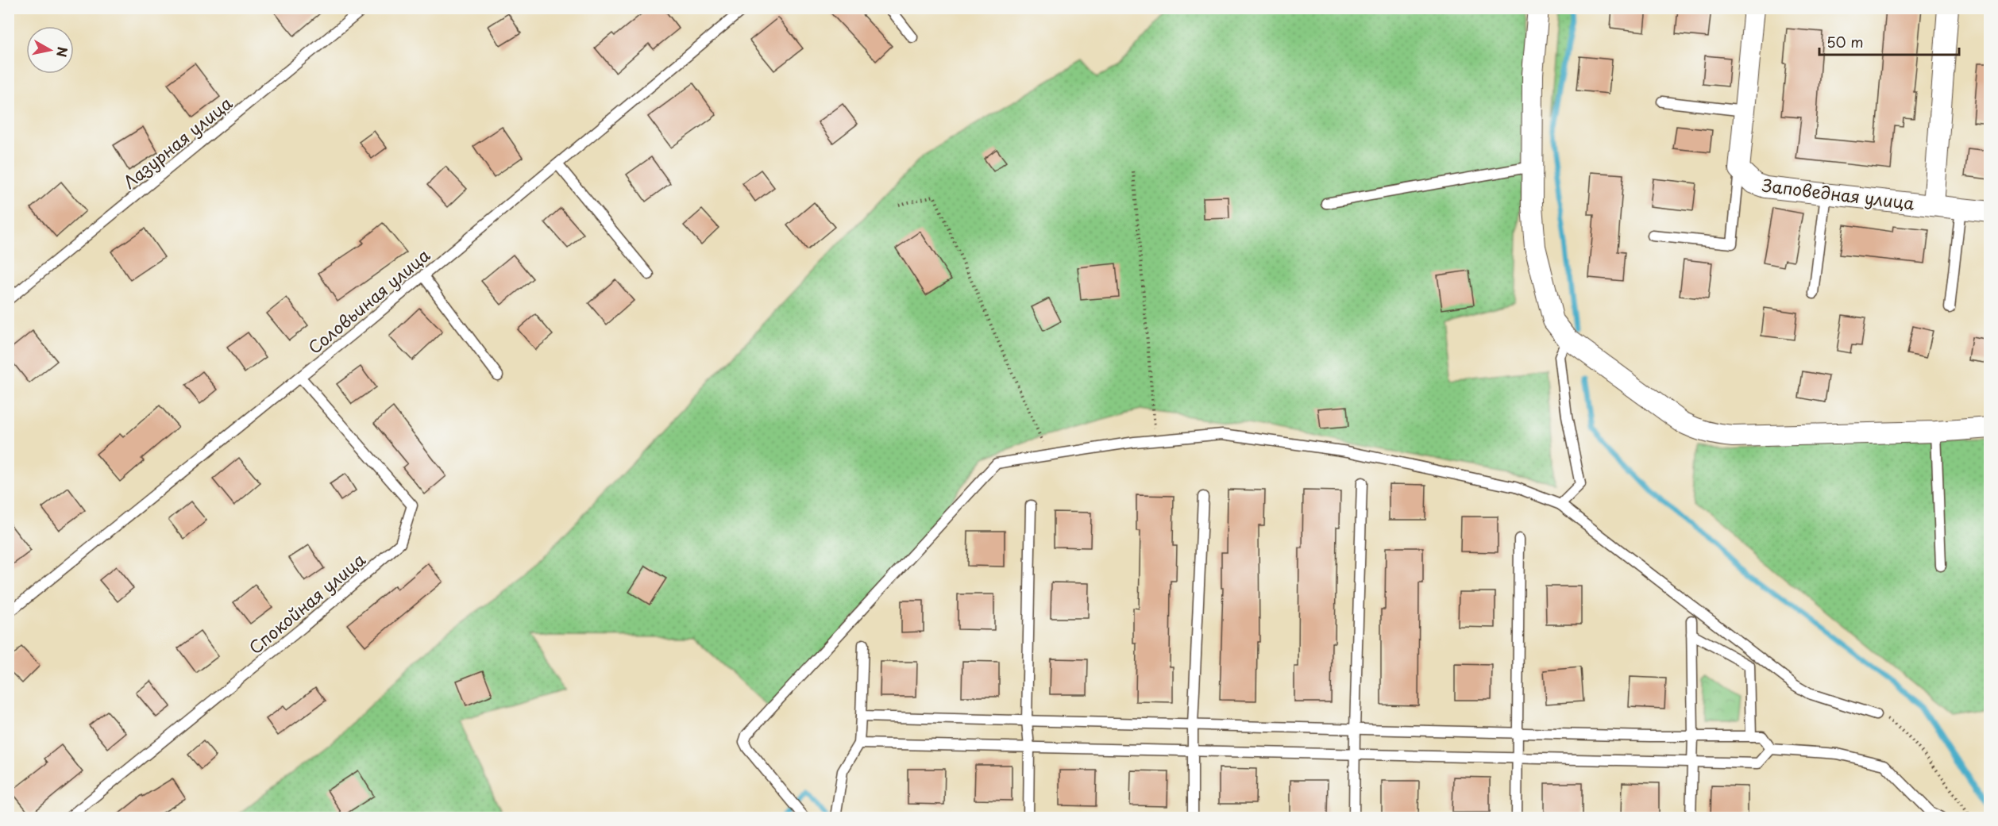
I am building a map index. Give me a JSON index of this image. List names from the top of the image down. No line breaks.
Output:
{"streets":{"street":["Заповедная улица"],"lane":["Лазурная улица","Соловьиная улица","Спокойная улица"]},"crossings":[["Соловьиная улица","Спокойная улица"]],"scale_bar":"50 m","north":"right"}
